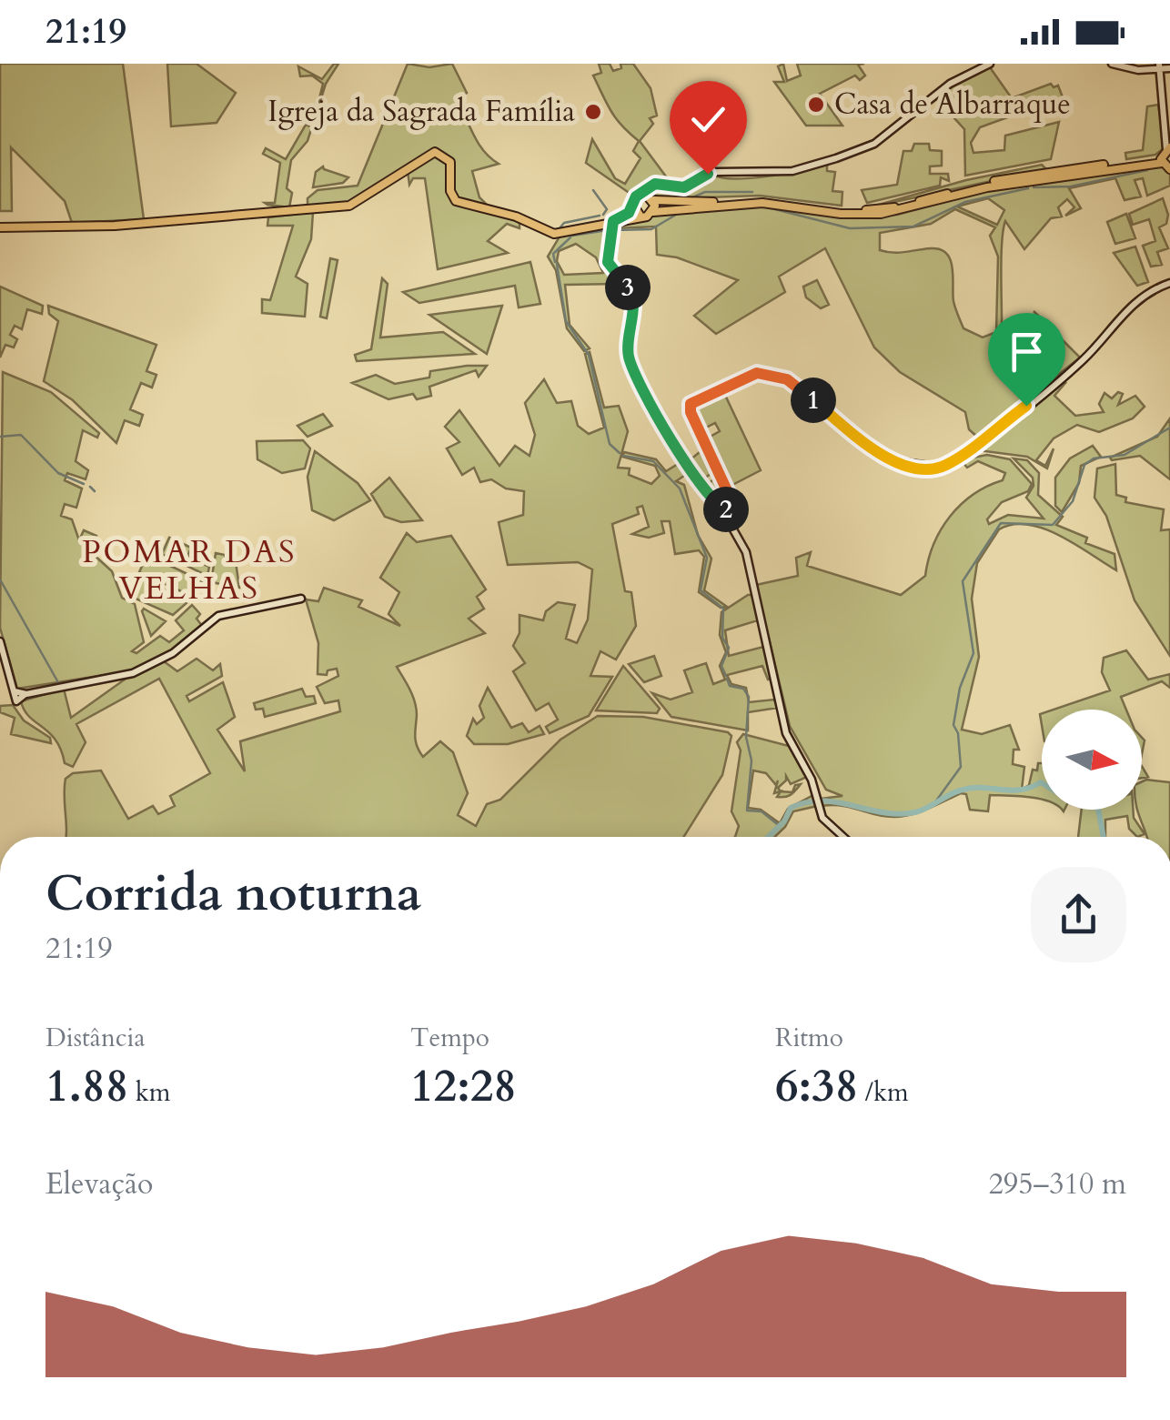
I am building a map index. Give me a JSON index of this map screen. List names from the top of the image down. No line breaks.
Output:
{"districts":["POMAR DAS VELHAS"],"places":["Casa de Albarraque","Igreja da Sagrada Família"],"north":"right","page":{"status":"21:19","pins":["3","1","2"],"heading":["Corrida noturna","21:19"],"stats":[["Distância","1.88 km"],["Tempo","12:28"],["Ritmo","6:38 /km"]],"chart":["Elevação","295–310 m"]}}
